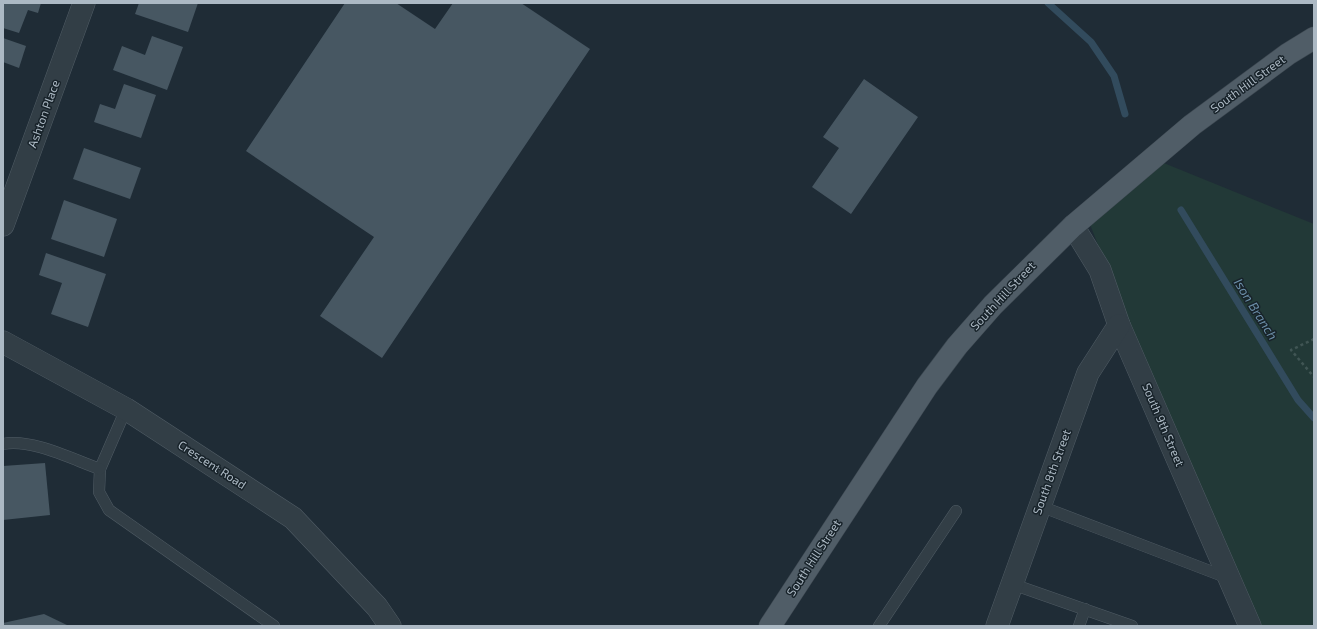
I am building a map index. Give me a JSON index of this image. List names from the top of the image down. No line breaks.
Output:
{"streets":{"main road":["South Hill Street"],"street":["Ashton Place","South 9th Street","Crescent Road","South 8th Street"]},"crossings":[["South Hill Street","South 9th Street"],["South 9th Street","South 8th Street"]],"water":["Ison Branch"]}
